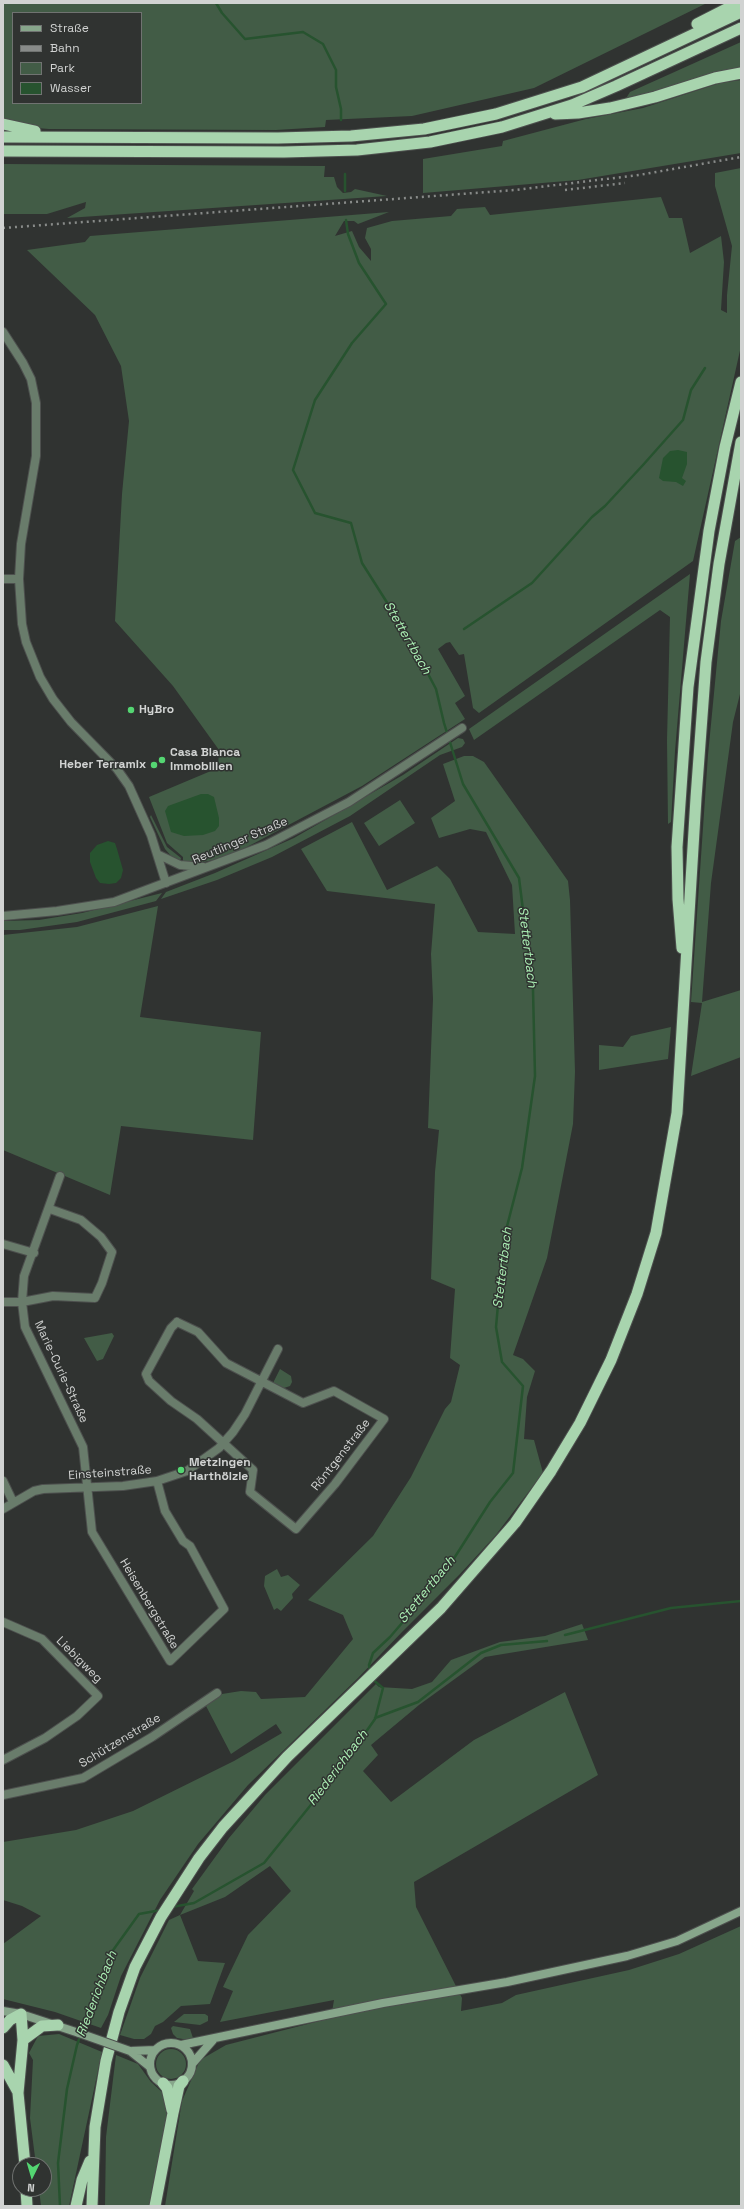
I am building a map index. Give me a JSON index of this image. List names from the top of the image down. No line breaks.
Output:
{"streets":{"street":["Reutlinger Straße","Marie-Curie-Straße","Röntgenstraße","Einsteinstraße","Heisenbergstraße","Liebigweg","Schützenstraße"]},"crossings":[["Marie-Curie-Straße","Einsteinstraße"],["Marie-Curie-Straße","Heisenbergstraße"],["Röntgenstraße","Einsteinstraße"],["Einsteinstraße","Heisenbergstraße"]],"water":["Stettertbach","Riederichbach"],"places":["HyBro","Casa Blanca Immobilien","Heber Terramix","Metzingen Harthölzle"],"legend":["Straße","Bahn","Park","Wasser"],"north":"bottom"}
